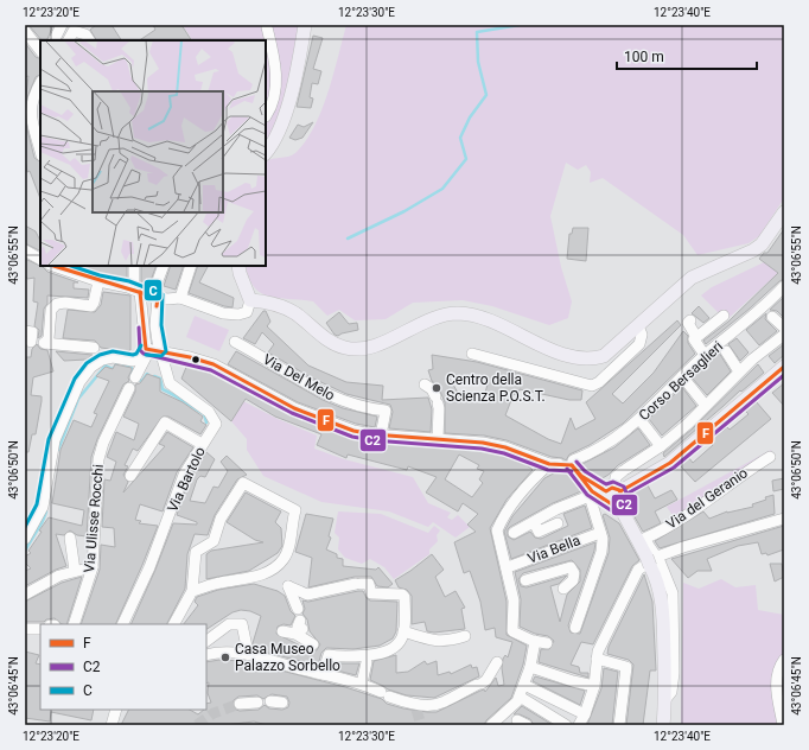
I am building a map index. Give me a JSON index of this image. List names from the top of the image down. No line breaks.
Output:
{"streets":{"street":["Via Del Melo","Corso Bersaglieri","Via Bartolo","Via del Geranio","Via Ulisse Rocchi","Via Bella"]},"crossings":[["Corso Bersaglieri","Via Bella"]],"places":["Centro della Scienza P.O.S.T.","Casa Museo Palazzo Sorbello"],"lines":["transit line F","transit line C","transit line C2"],"legend":["F","C2","C"],"scale_bar":"100 m","coordinates":["12°23'20\"E","12°23'30\"E","12°23'40\"E","43°06'55\"N","43°06'50\"N","43°06'45\"N"]}
